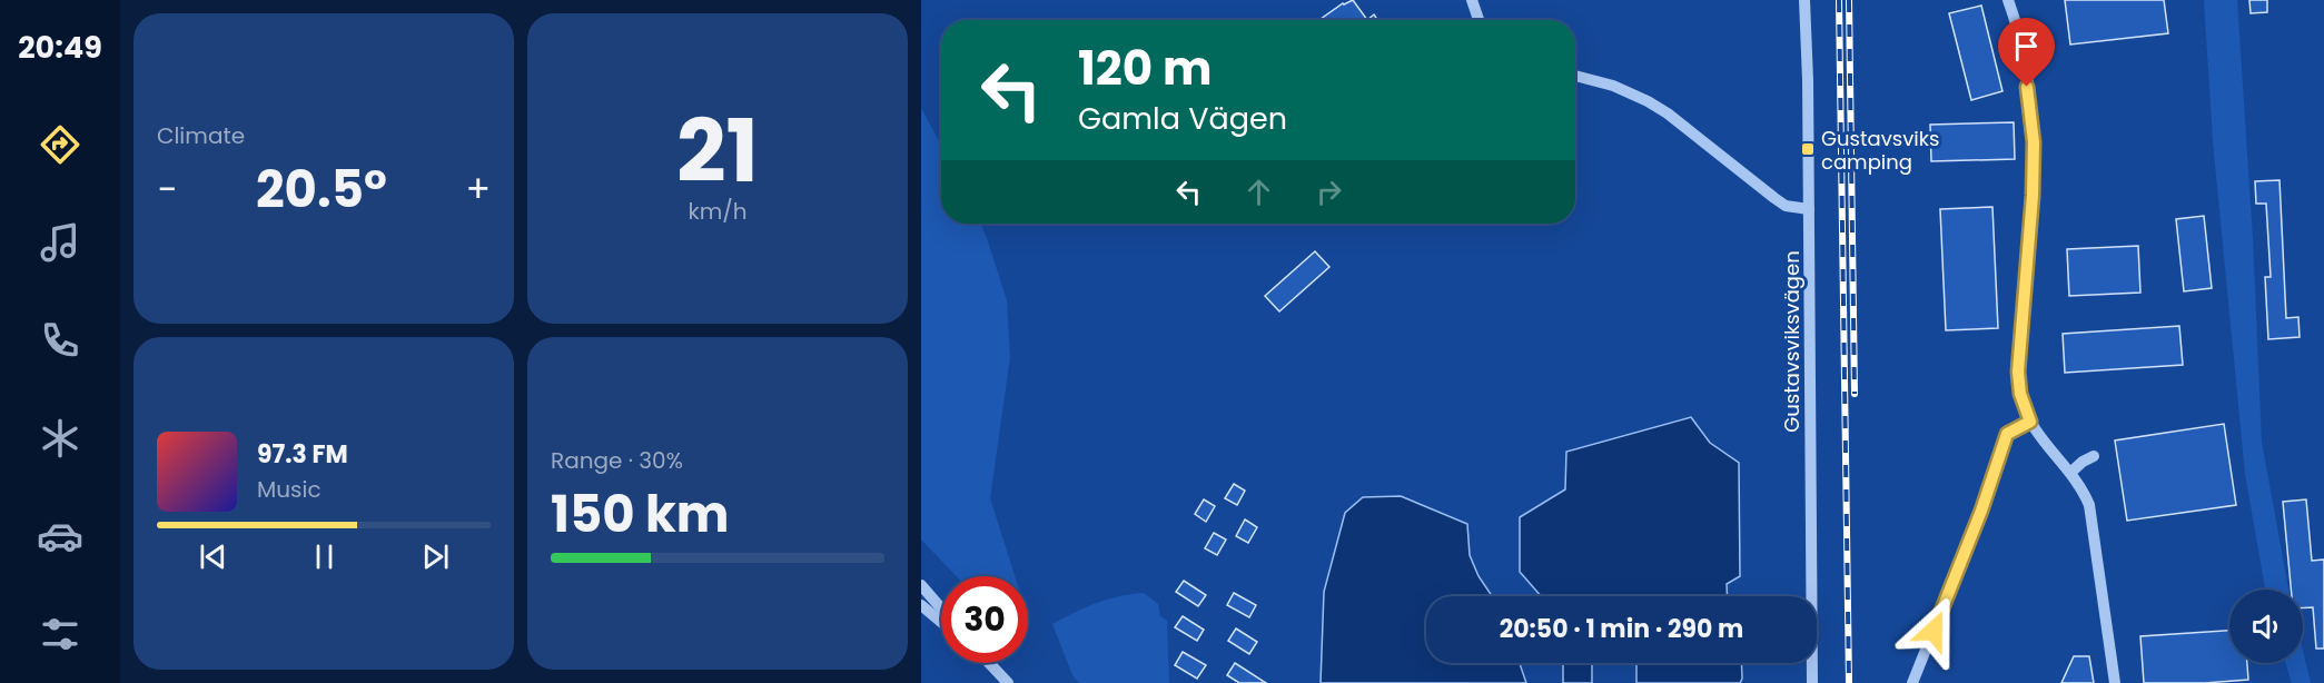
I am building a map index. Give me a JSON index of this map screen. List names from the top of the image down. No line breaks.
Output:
{"streets":{"street":["Gustavsviksvägen"]},"places":{"transit":["Gustavsviks camping"]},"page":{"tabs":"20:49","tile":["Climate",["21","km/h"],["Range · 30%","150 km"]],"turn":["120 m","Gamla Vägen"],"heat":["−","20.5°","+"],"song":["97.3 FM","Music"],"limit":"30","trip":"20:50 · 1 min · 290 m"}}
